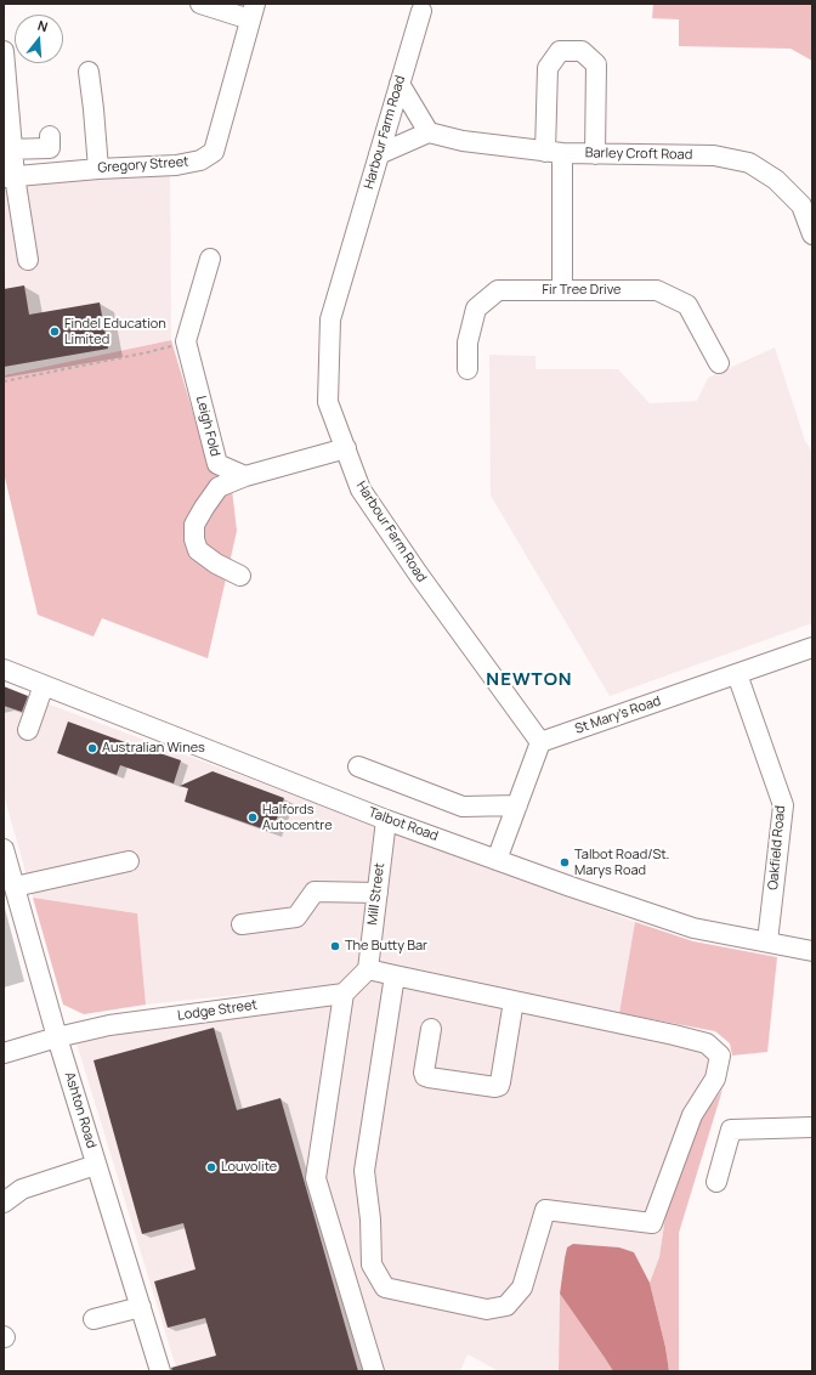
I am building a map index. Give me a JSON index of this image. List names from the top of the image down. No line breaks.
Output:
{"streets":{"street":["Harbour Farm Road","Barley Croft Road","Gregory Street","Fir Tree Drive","Leigh Fold","St Mary's Road","Talbot Road","Oakfield Road","Mill Street","Lodge Street","Ashton Road"]},"crossings":[["Harbour Farm Road","St Mary's Road"],["St Mary's Road","Oakfield Road"],["Talbot Road","Oakfield Road"],["Talbot Road","Mill Street"],["Lodge Street","Ashton Road"]],"districts":["NEWTON"],"places":["Findel Education Limited","Australian Wines","Halfords Autocentre","Talbot Road/St. Marys Road","The Butty Bar","Louvolite"],"north":"top"}
